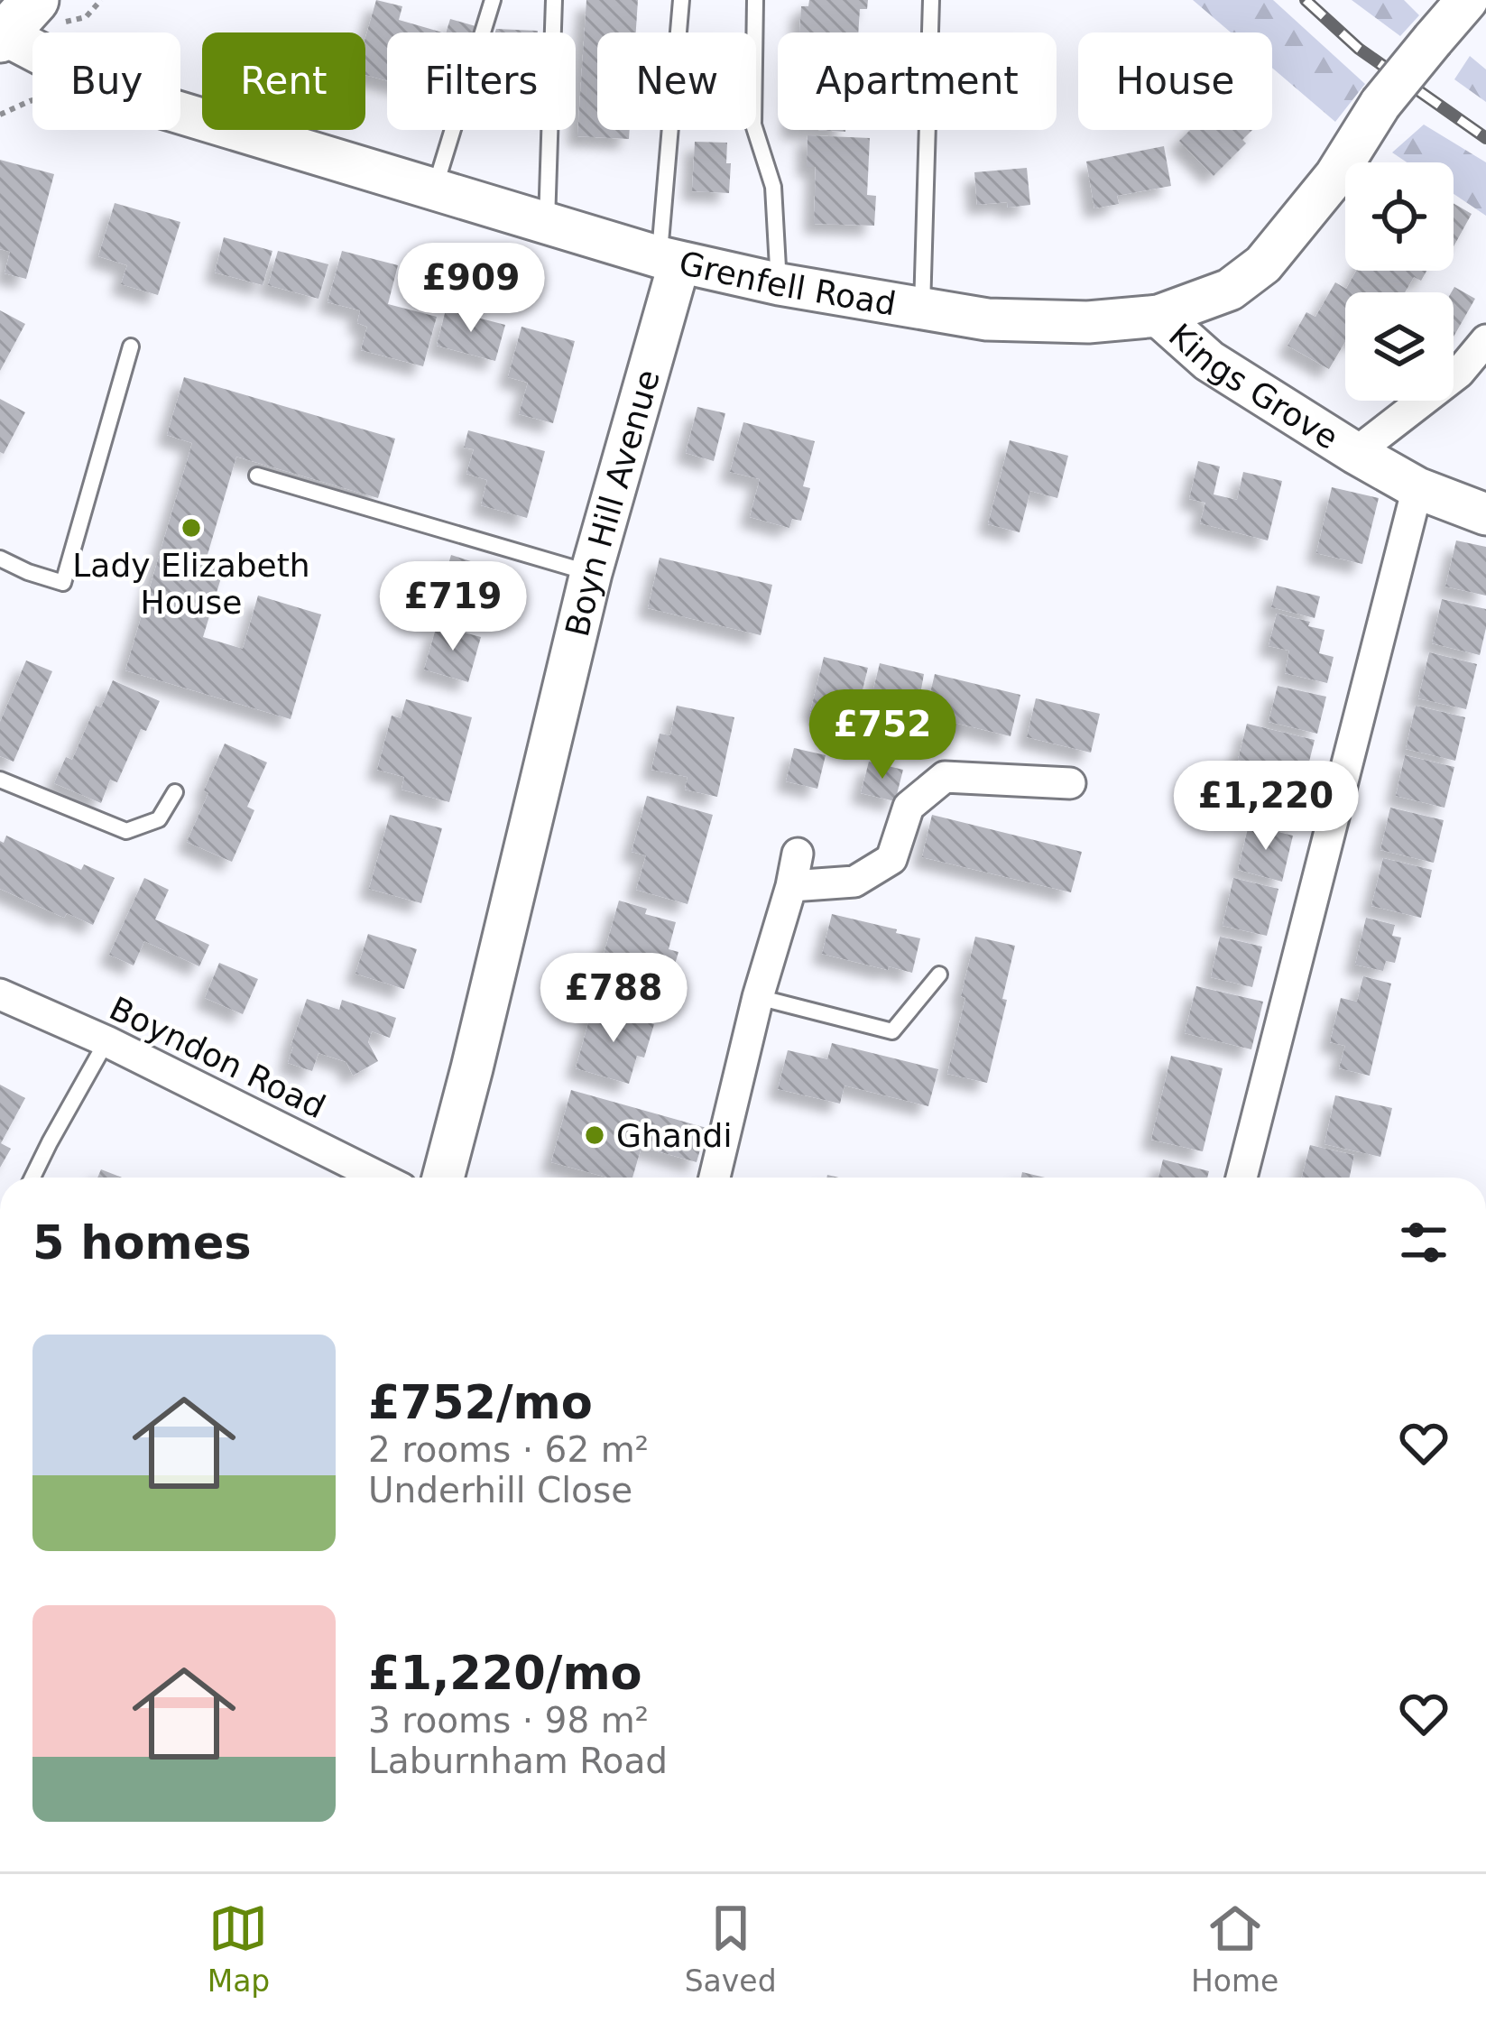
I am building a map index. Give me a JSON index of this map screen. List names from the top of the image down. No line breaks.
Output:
{"streets":{"street":["Grenfell Road","Kings Grove","Boyn Hill Avenue","Boyndon Road"]},"crossings":[["Grenfell Road","Kings Grove"],["Grenfell Road","Boyn Hill Avenue"]],"places":["Lady Elizabeth House","Ghandi"],"page":{"chip":["Buy","Rent","Filters","New","Apartment","House"],"price":["£909","£719","£752","£1,220","£788"],"heading":"5 homes","list":[{"name":"£752/mo","note":"2 rooms · 62 m² · Underhill Close"},{"name":"£1,220/mo","note":"3 rooms · 98 m² · Laburnham Road"}],"tabs":["Map","Saved","Home"]}}
